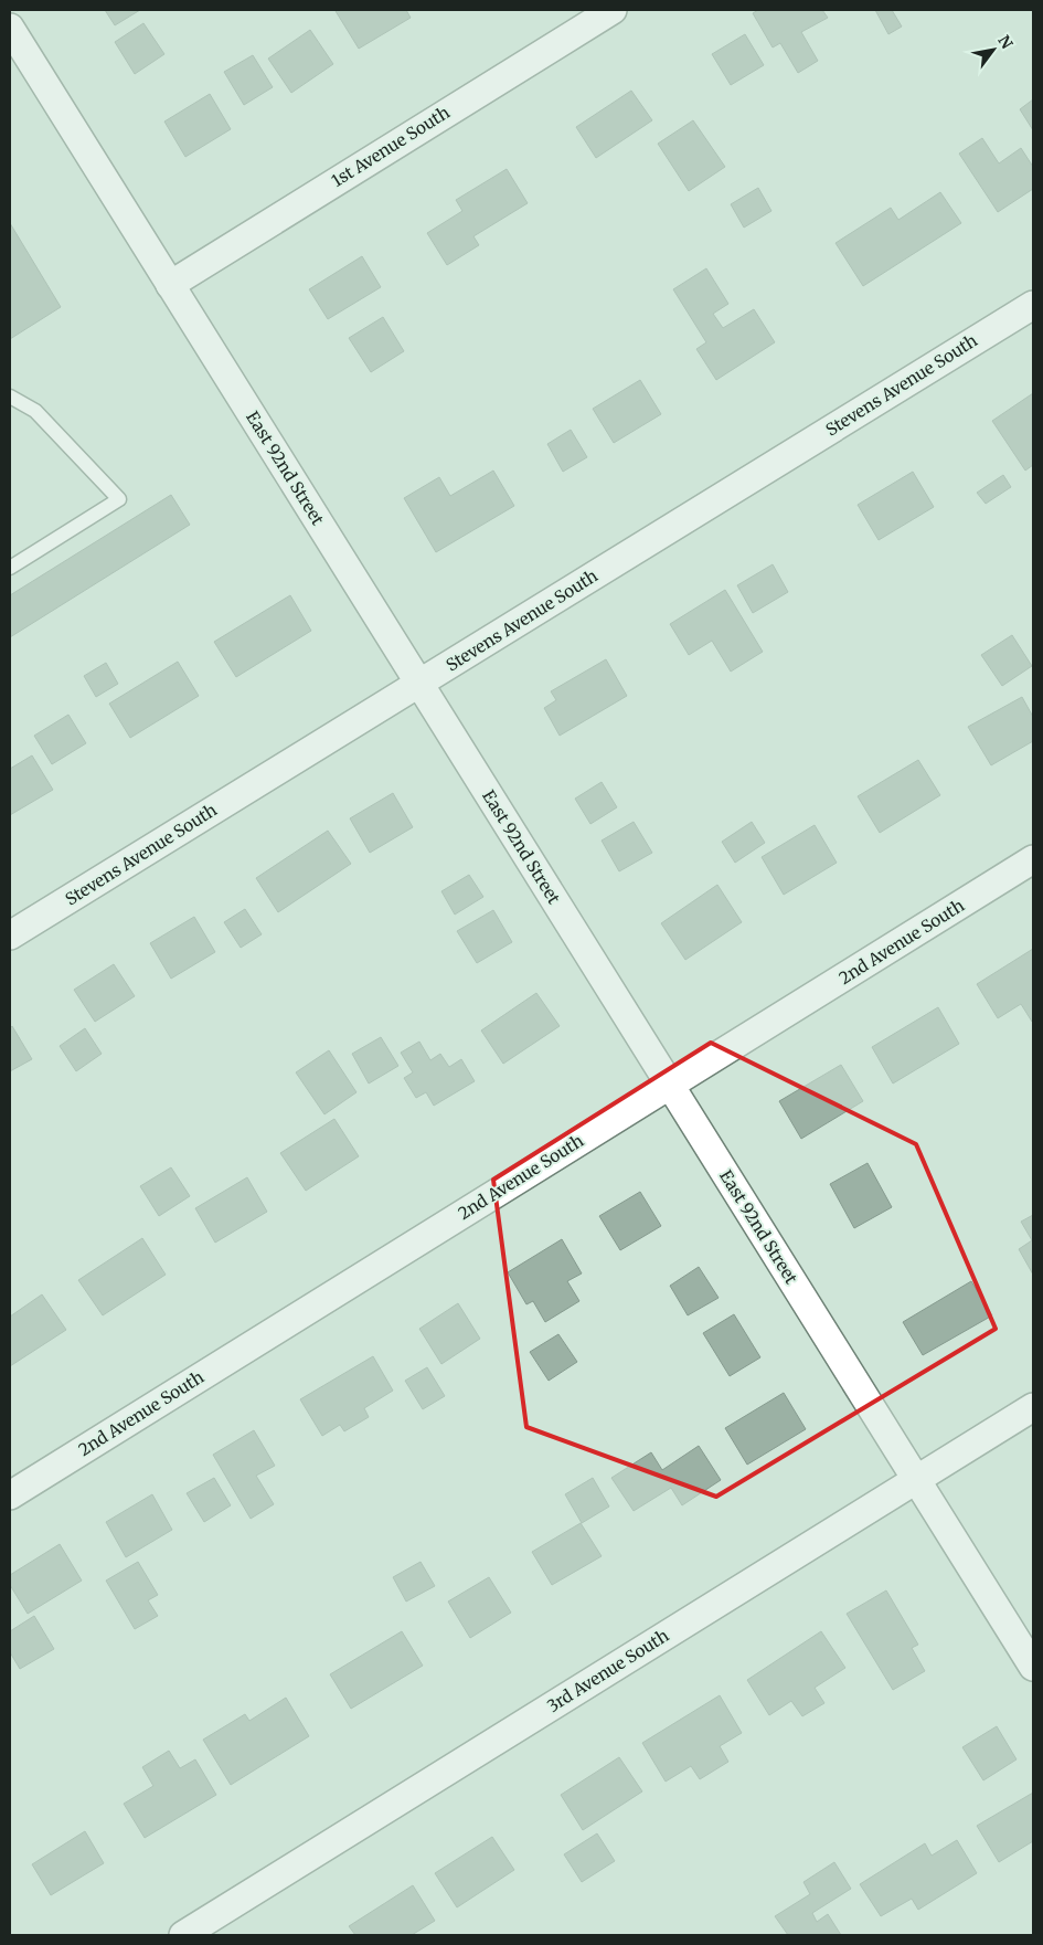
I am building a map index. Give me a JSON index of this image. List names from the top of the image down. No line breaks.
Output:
{"streets":{"street":["1st Avenue South","Stevens Avenue South","East 92nd Street","2nd Avenue South","3rd Avenue South"]},"crossings":[["1st Avenue South","East 92nd Street"],["Stevens Avenue South","East 92nd Street"],["East 92nd Street","2nd Avenue South"],["East 92nd Street","3rd Avenue South"]],"north":"top right"}
